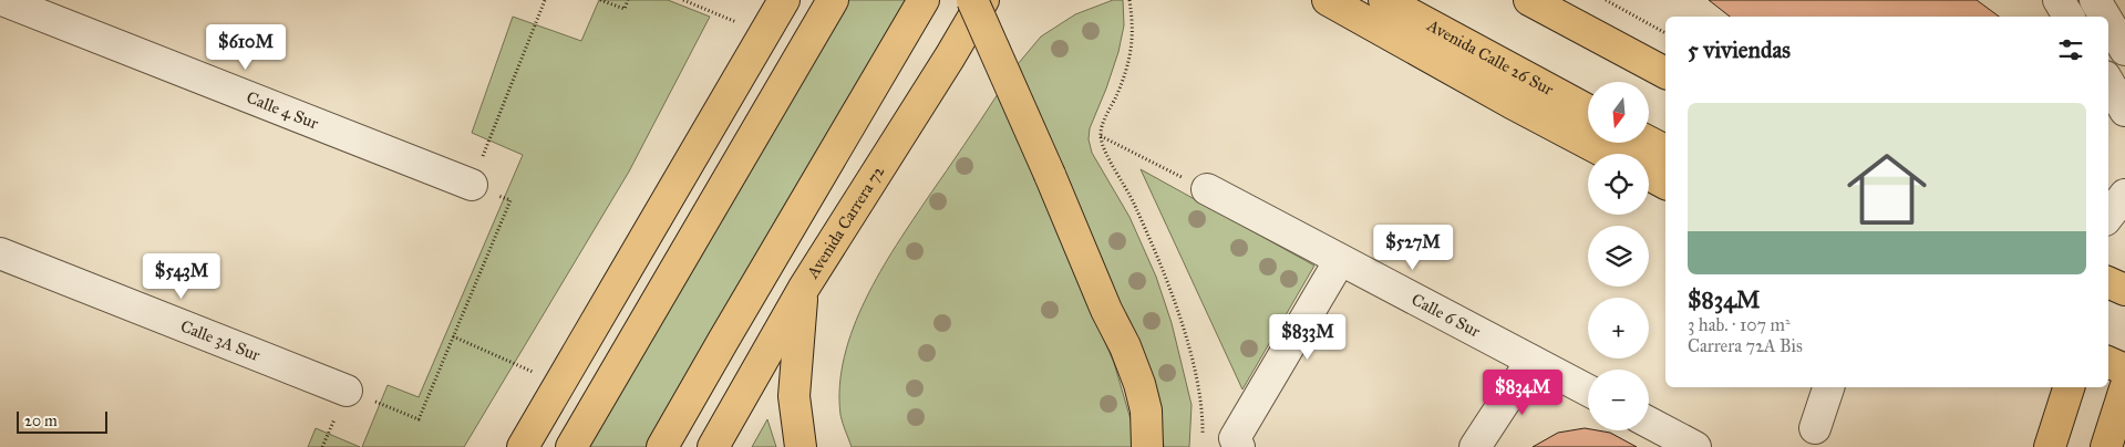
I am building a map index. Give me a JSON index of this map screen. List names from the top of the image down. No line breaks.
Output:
{"streets":{"main road":["Avenida Calle 26 Sur","Avenida Carrera 72"],"street":["Calle 4 Sur","Calle 6 Sur","Calle 3A Sur"]},"scale_bar":"20 m","north":"bottom","page":{"heading":"5 viviendas","price":["$610M","$527M","$543M","$833M","$834M"],"map_buttons":["+","−"],"list":[{"name":"$834M","note":"3 hab. · 107 m² · Carrera 72A Bis"}],"scale":"20 m"}}
